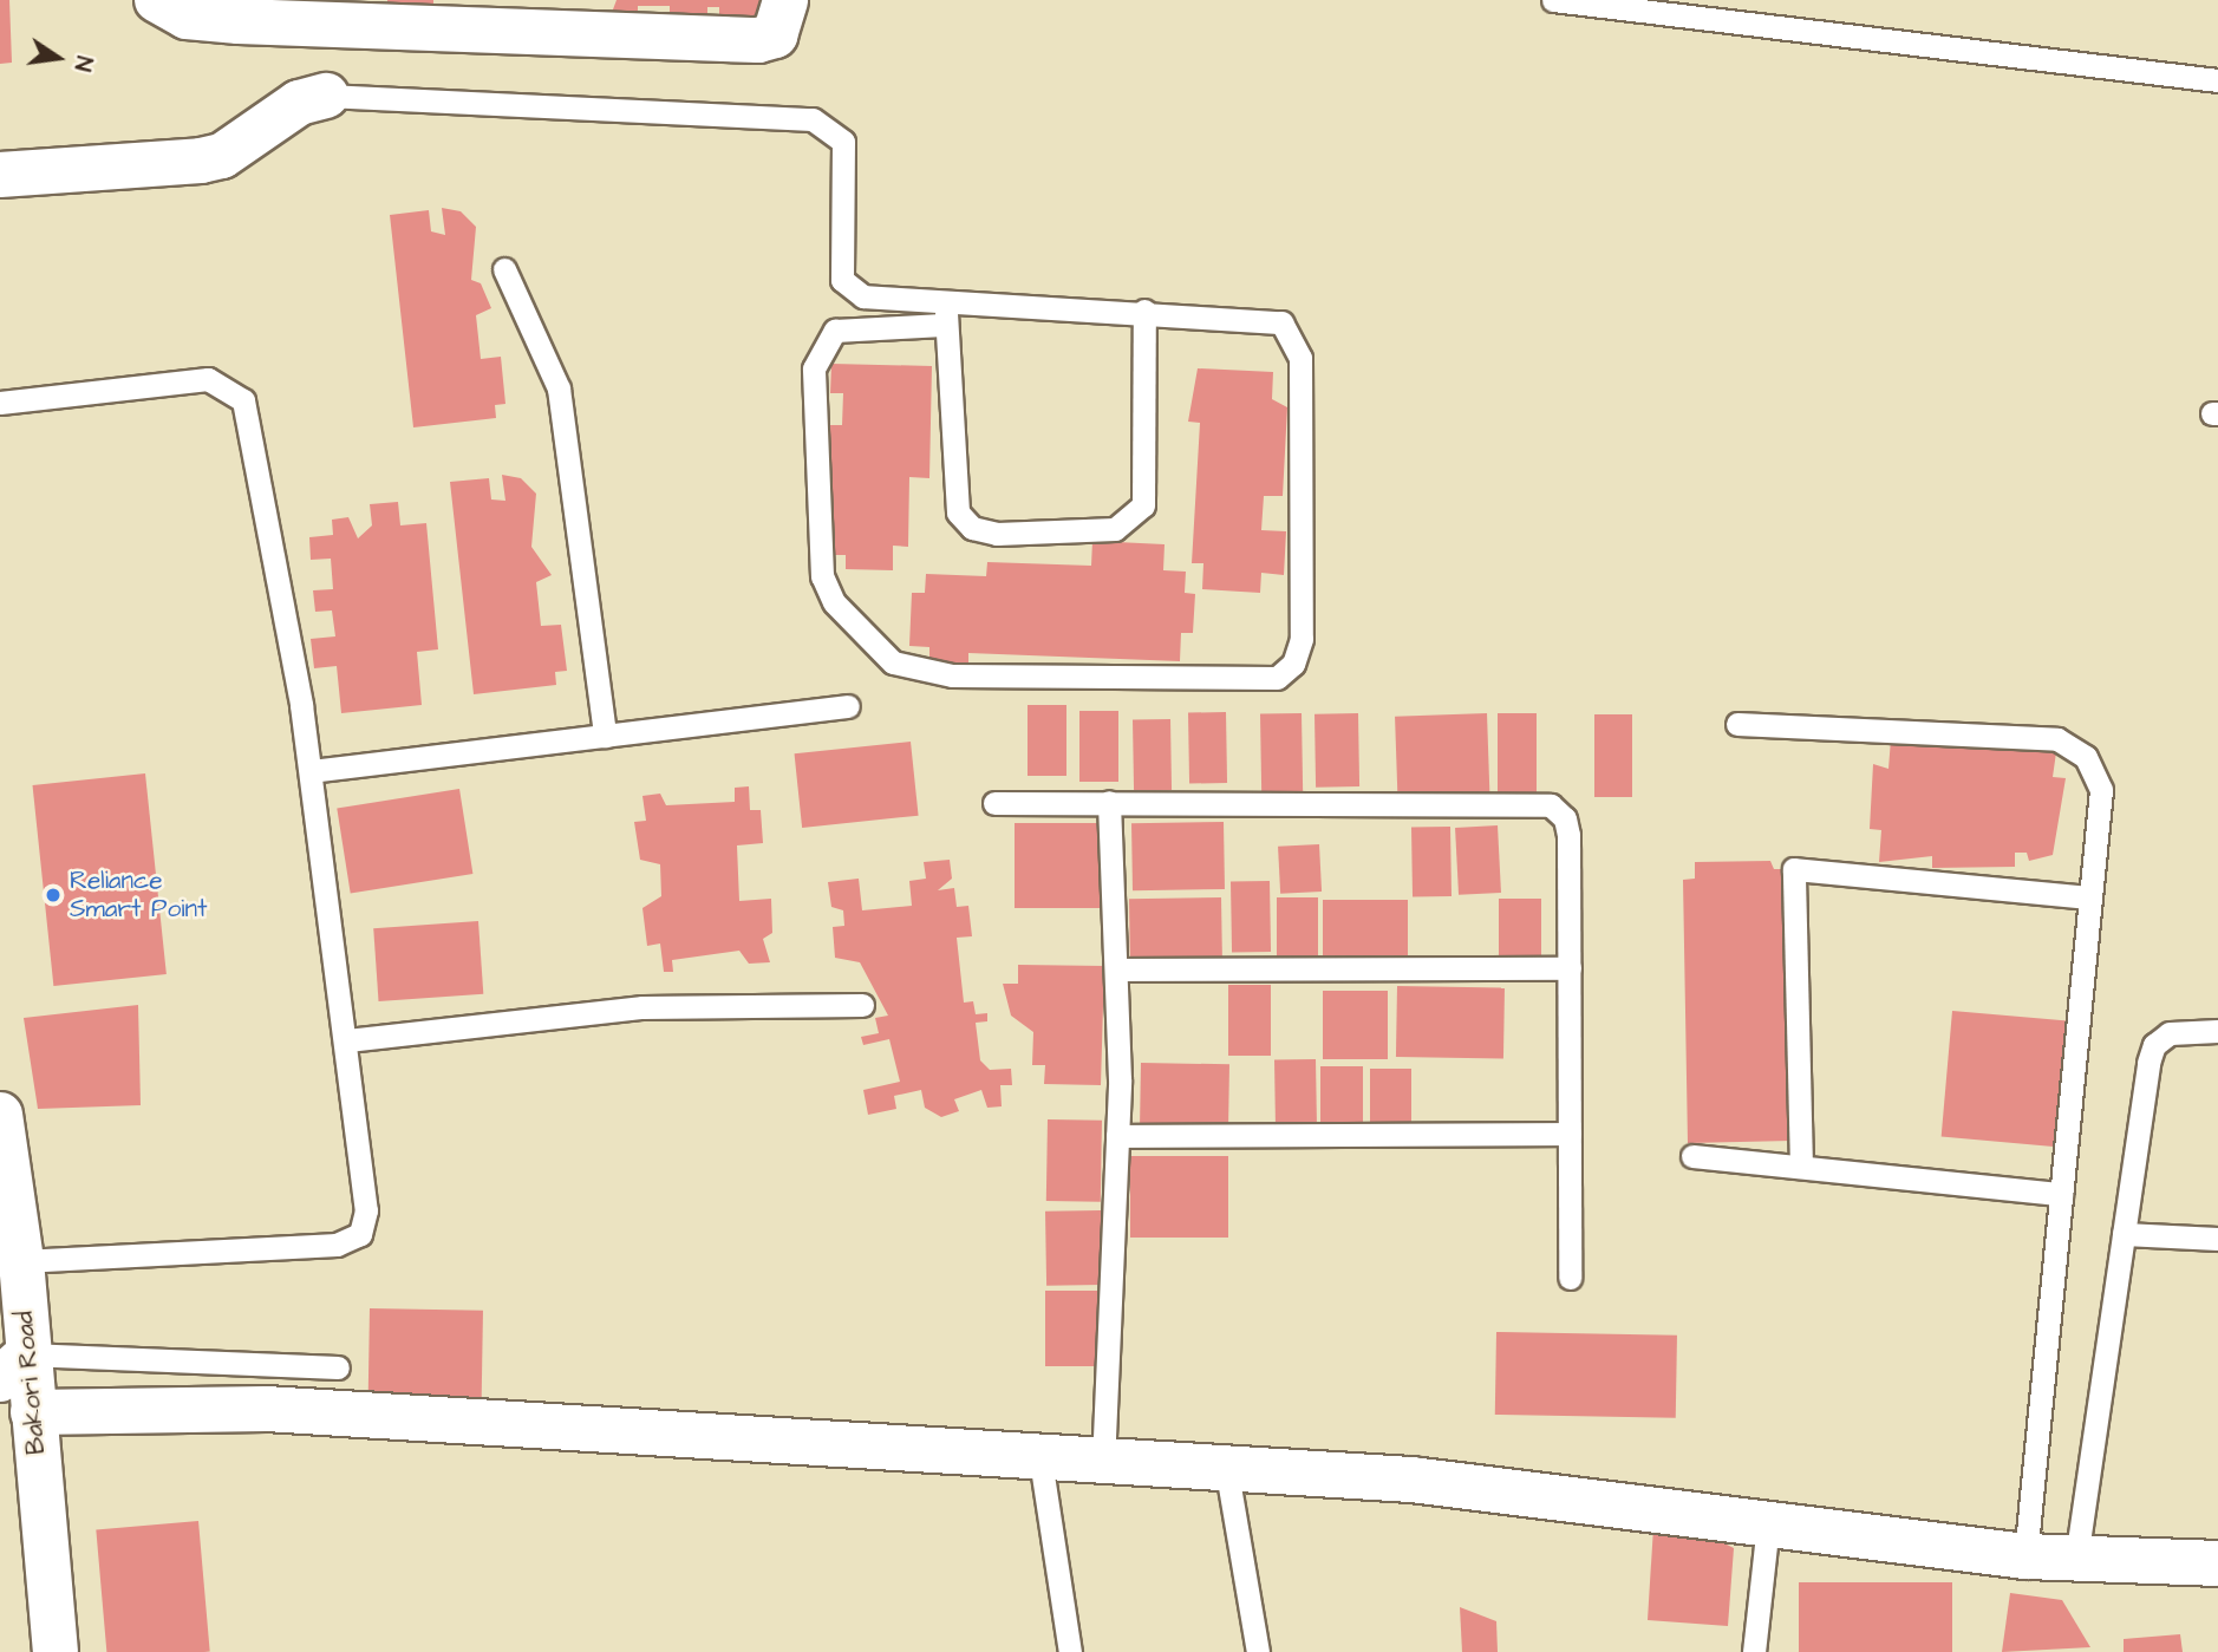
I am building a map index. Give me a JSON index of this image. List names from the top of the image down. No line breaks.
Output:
{"streets":{"street":["Bakori Road"]},"places":["Reliance Smart Point"],"north":"right"}
